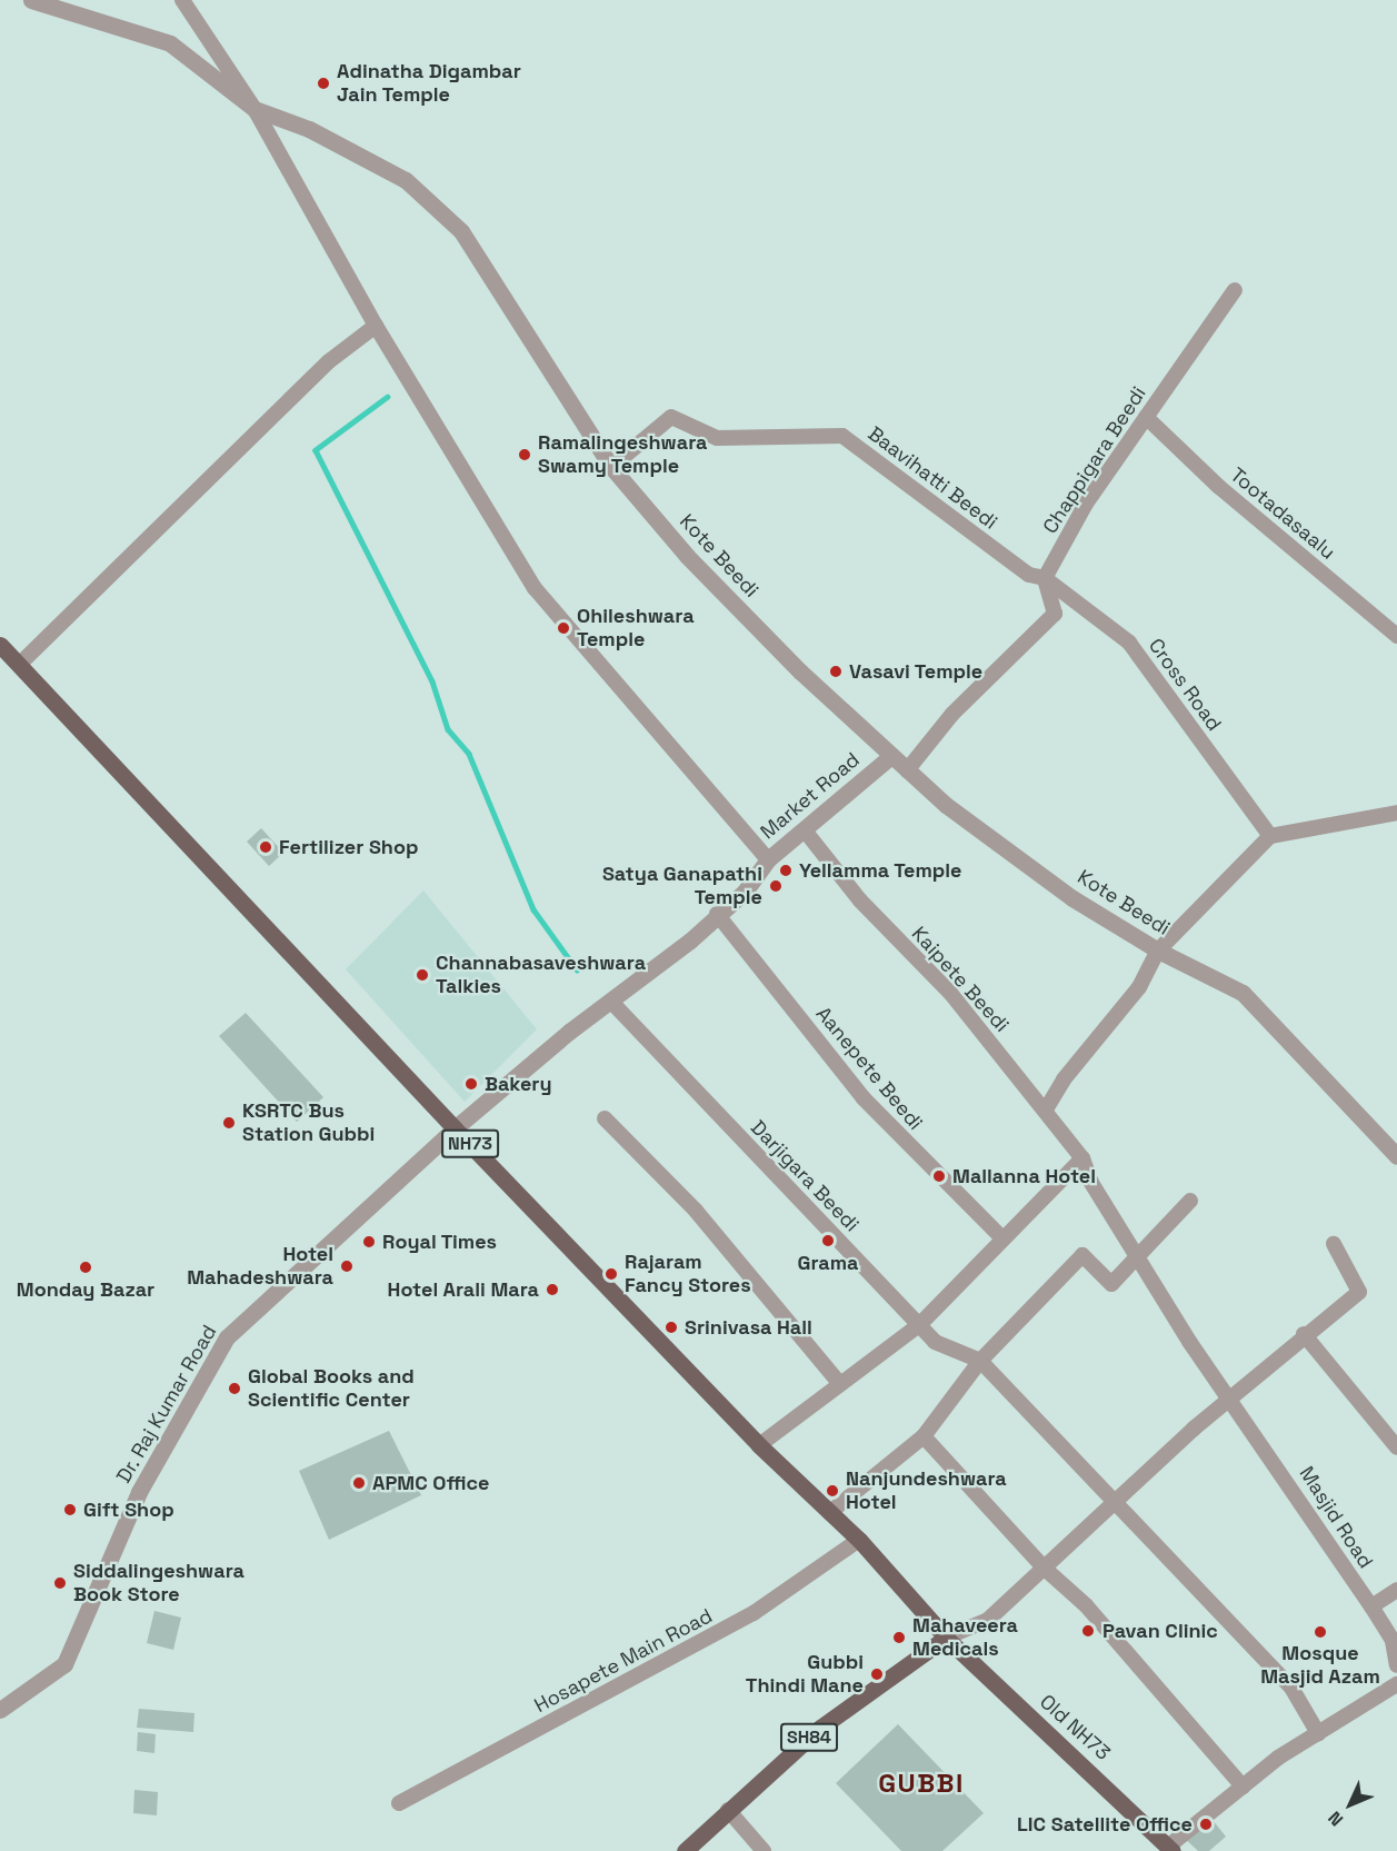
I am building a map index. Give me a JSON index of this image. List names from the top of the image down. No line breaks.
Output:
{"streets":{"main road":["NH73","Old NH73","SH84"],"street":["Chappigara Beedi","Baavihatti Beedi","Tootadasaalu","Kote Beedi","Cross Road","Market Road","Kaipete Beedi","Aanepete Beedi","Darjigara Beedi","Dr. Raj Kumar Road","Masjid Road","Hosapete Main Road"]},"crossings":[["Chappigara Beedi","Baavihatti Beedi"],["Chappigara Beedi","Tootadasaalu"],["Chappigara Beedi","Cross Road"],["Baavihatti Beedi","Kote Beedi"],["Baavihatti Beedi","Cross Road"],["Kote Beedi","Market Road"],["Market Road","Kaipete Beedi"],["Market Road","Aanepete Beedi"],["Market Road","NH73"],["Market Road","Darjigara Beedi"],["Market Road","Dr. Raj Kumar Road"],["Kaipete Beedi","Masjid Road"],["NH73","Dr. Raj Kumar Road"],["NH73","Hosapete Main Road"],["NH73","Old NH73"],["NH73","SH84"],["Old NH73","SH84"]],"districts":["GUBBI"],"places":["Adinatha Digambar Jain Temple","Ramalingeshwara Swamy Temple","Ohileshwara Temple","Vasavi Temple","Fertilizer Shop","Yellamma Temple","Satya Ganapathi Temple","Channabasaveshwara Talkies","Bakery","KSRTC Bus Station Gubbi","Mallanna Hotel","Grama","Royal Times","Hotel Mahadeshwara","Monday Bazar","Rajaram Fancy Stores","Hotel Arali Mara","Srinivasa Hall","Global Books and Scientific Center","APMC Office","Nanjundeshwara Hotel","Gift Shop","Siddalingeshwara Book Store","Pavan Clinic","Mosque Masjid Azam","Mahaveera Medicals","Gubbi Thindi Mane","LIC Satellite Office"],"north":"bottom left"}
